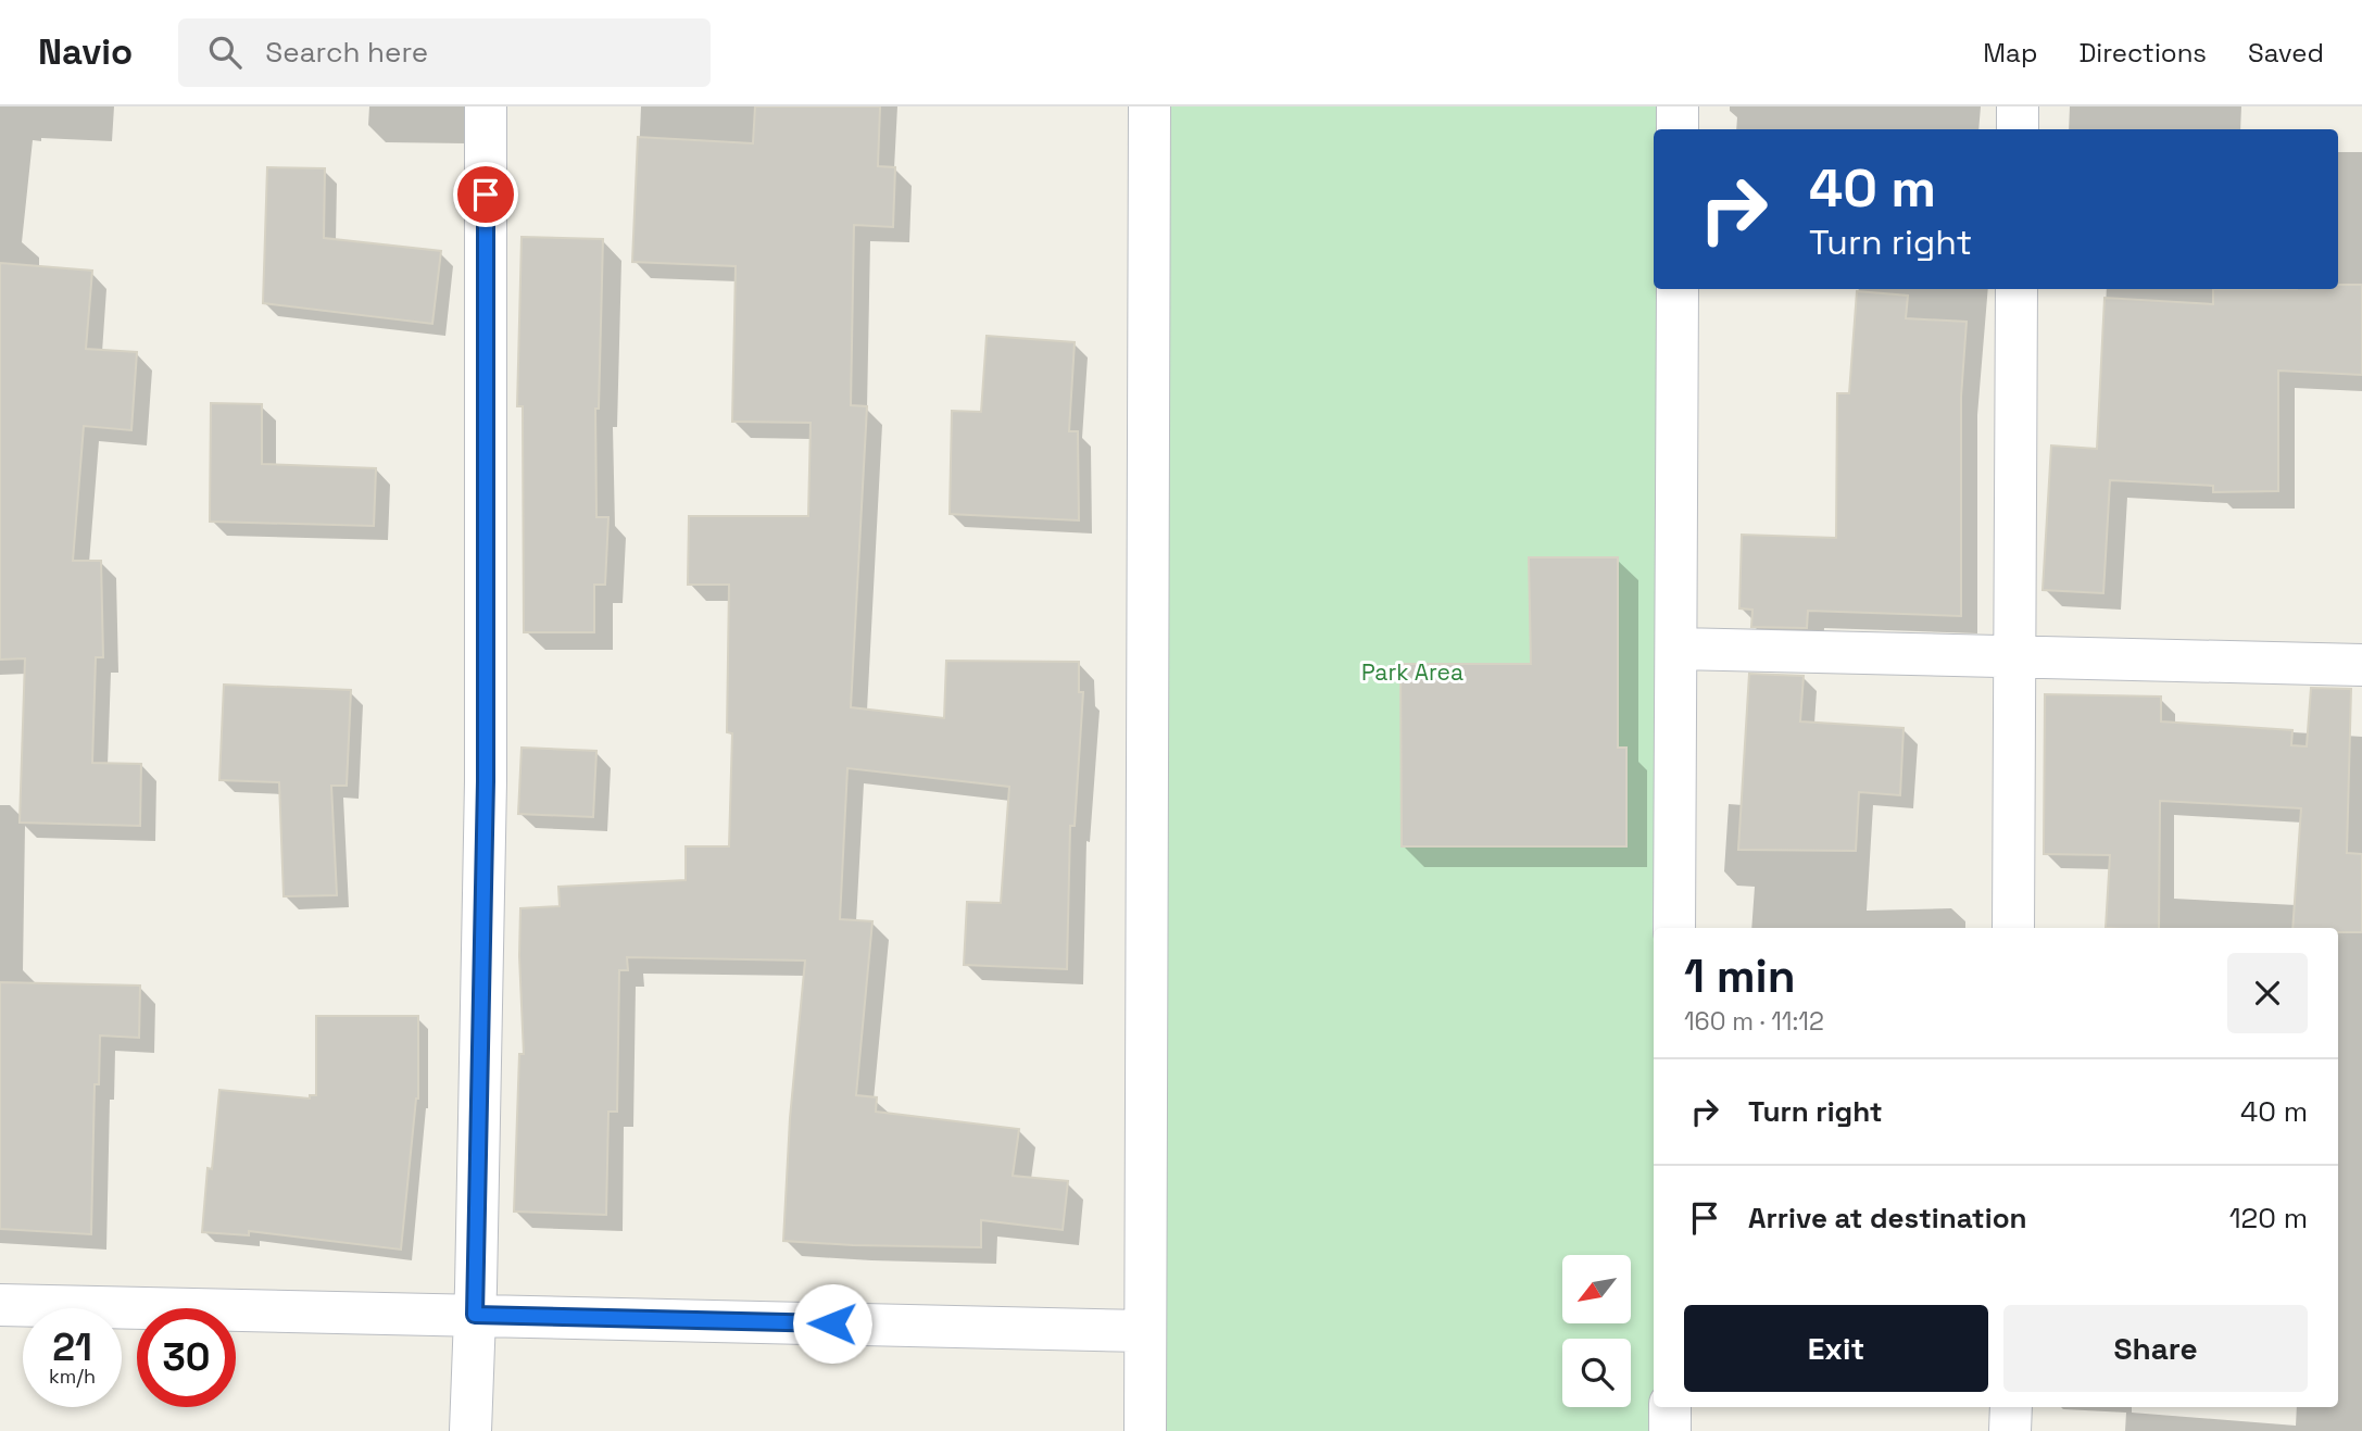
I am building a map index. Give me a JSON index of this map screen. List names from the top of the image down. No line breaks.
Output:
{"parks":["Park Area"],"north":"bottom left","page":{"header":"Navio","search":"Search here","nav":["Map","Directions","Saved"],"turn":["40 m","Turn right"],"heading":["1 min","160 m · 11:12"],"list":[{"name":"Turn right","value":"40 m"},{"name":"Arrive at destination","value":"120 m"}],"buttons":["Exit","Share"],"speed":"21 km/h","limit":"30"}}
